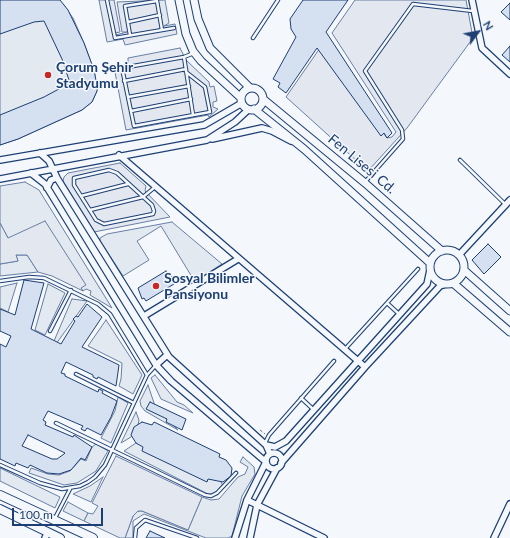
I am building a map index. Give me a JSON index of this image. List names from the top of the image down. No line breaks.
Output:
{"streets":{"street":["Fen Lisesi Cd."]},"places":["Çorum Şehir Stadyumu","Sosyal Bilimler Pansiyonu"],"scale_bar":"100 m","north":"top right"}
